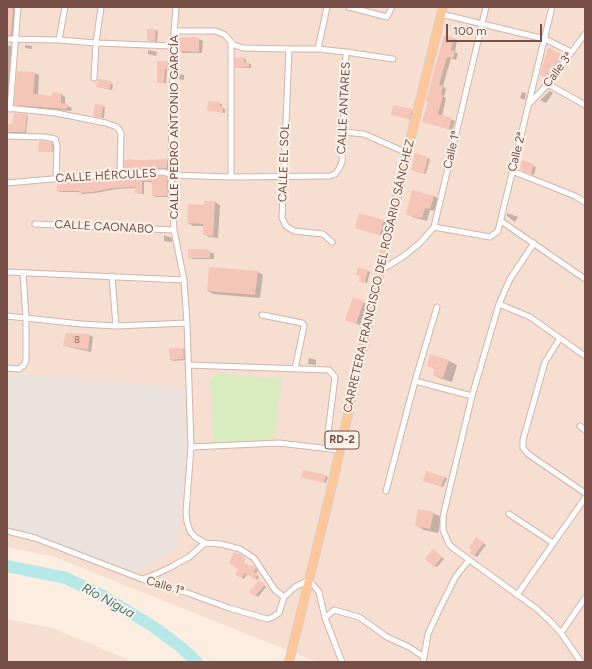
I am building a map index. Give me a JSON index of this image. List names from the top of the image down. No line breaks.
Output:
{"streets":{"main road":["CARRETERA FRANCISCO DEL ROSARIO SÁNCHEZ","RD-2"],"street":["Calle 3ª","CALLE ANTARES","CALLE PEDRO ANTONIO GARCÍA","Calle 1ª","Calle 2ª","CALLE EL SOL","CALLE HÉRCULES","CALLE CAONABO"]},"crossings":[["Calle 3ª","Calle 2ª"],["CALLE ANTARES","CALLE HÉRCULES"],["CALLE PEDRO ANTONIO GARCÍA","CALLE HÉRCULES"],["CALLE PEDRO ANTONIO GARCÍA","CALLE CAONABO"],["Calle 1ª","Calle 2ª"],["Calle 1ª","CARRETERA FRANCISCO DEL ROSARIO SÁNCHEZ"],["CALLE EL SOL","CALLE HÉRCULES"]],"water":["Río Nigua"],"house_numbers":["8"],"scale_bar":"100 m"}
